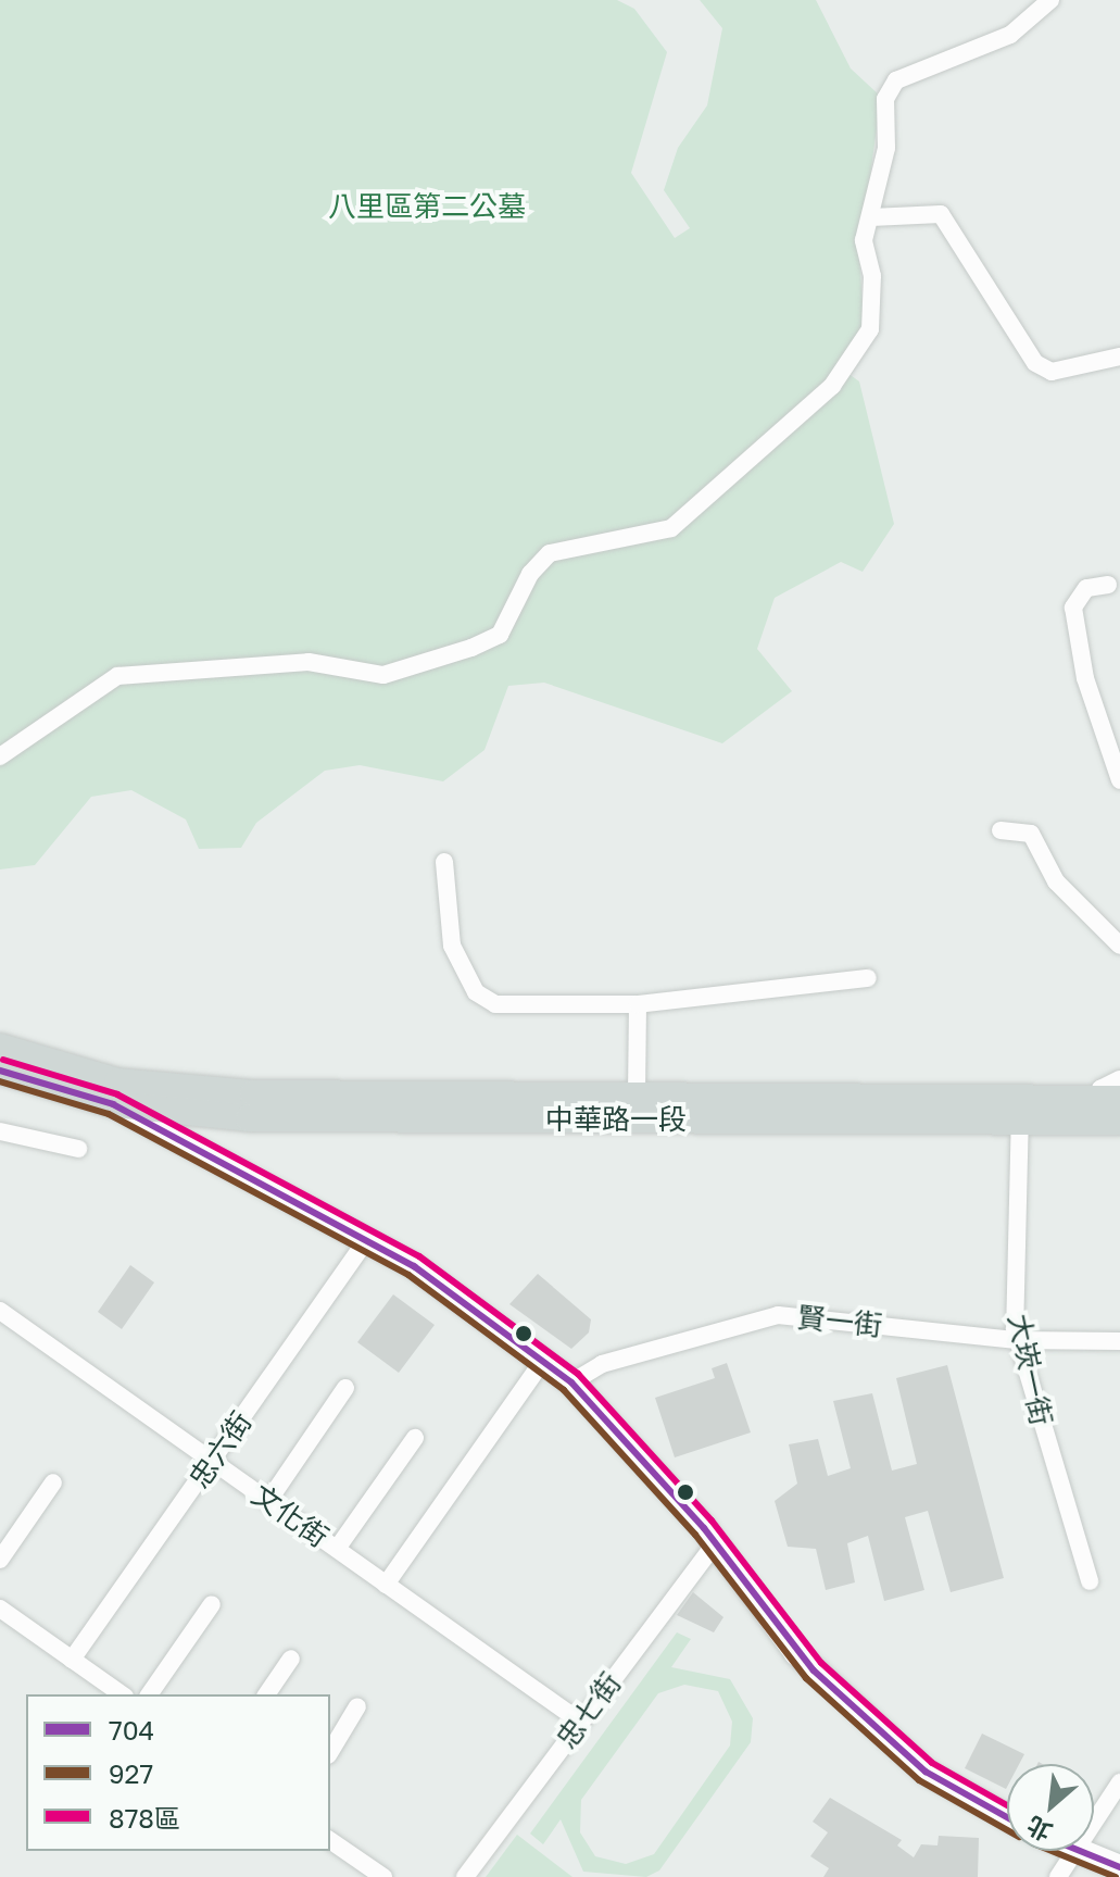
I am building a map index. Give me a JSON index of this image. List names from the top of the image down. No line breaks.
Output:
{"streets":{"main road":["中華路一段"],"street":["賢一街","大崁一街","忠六街","文化街","忠七街"]},"crossings":[["中華路一段","大崁一街"],["賢一街","大崁一街"],["忠六街","文化街"],["文化街","忠七街"]],"parks":["八里區第二公墓"],"lines":["transit line 878區","transit line 704","transit line 927"],"legend":["704","927","878區"],"north":"bottom left"}
